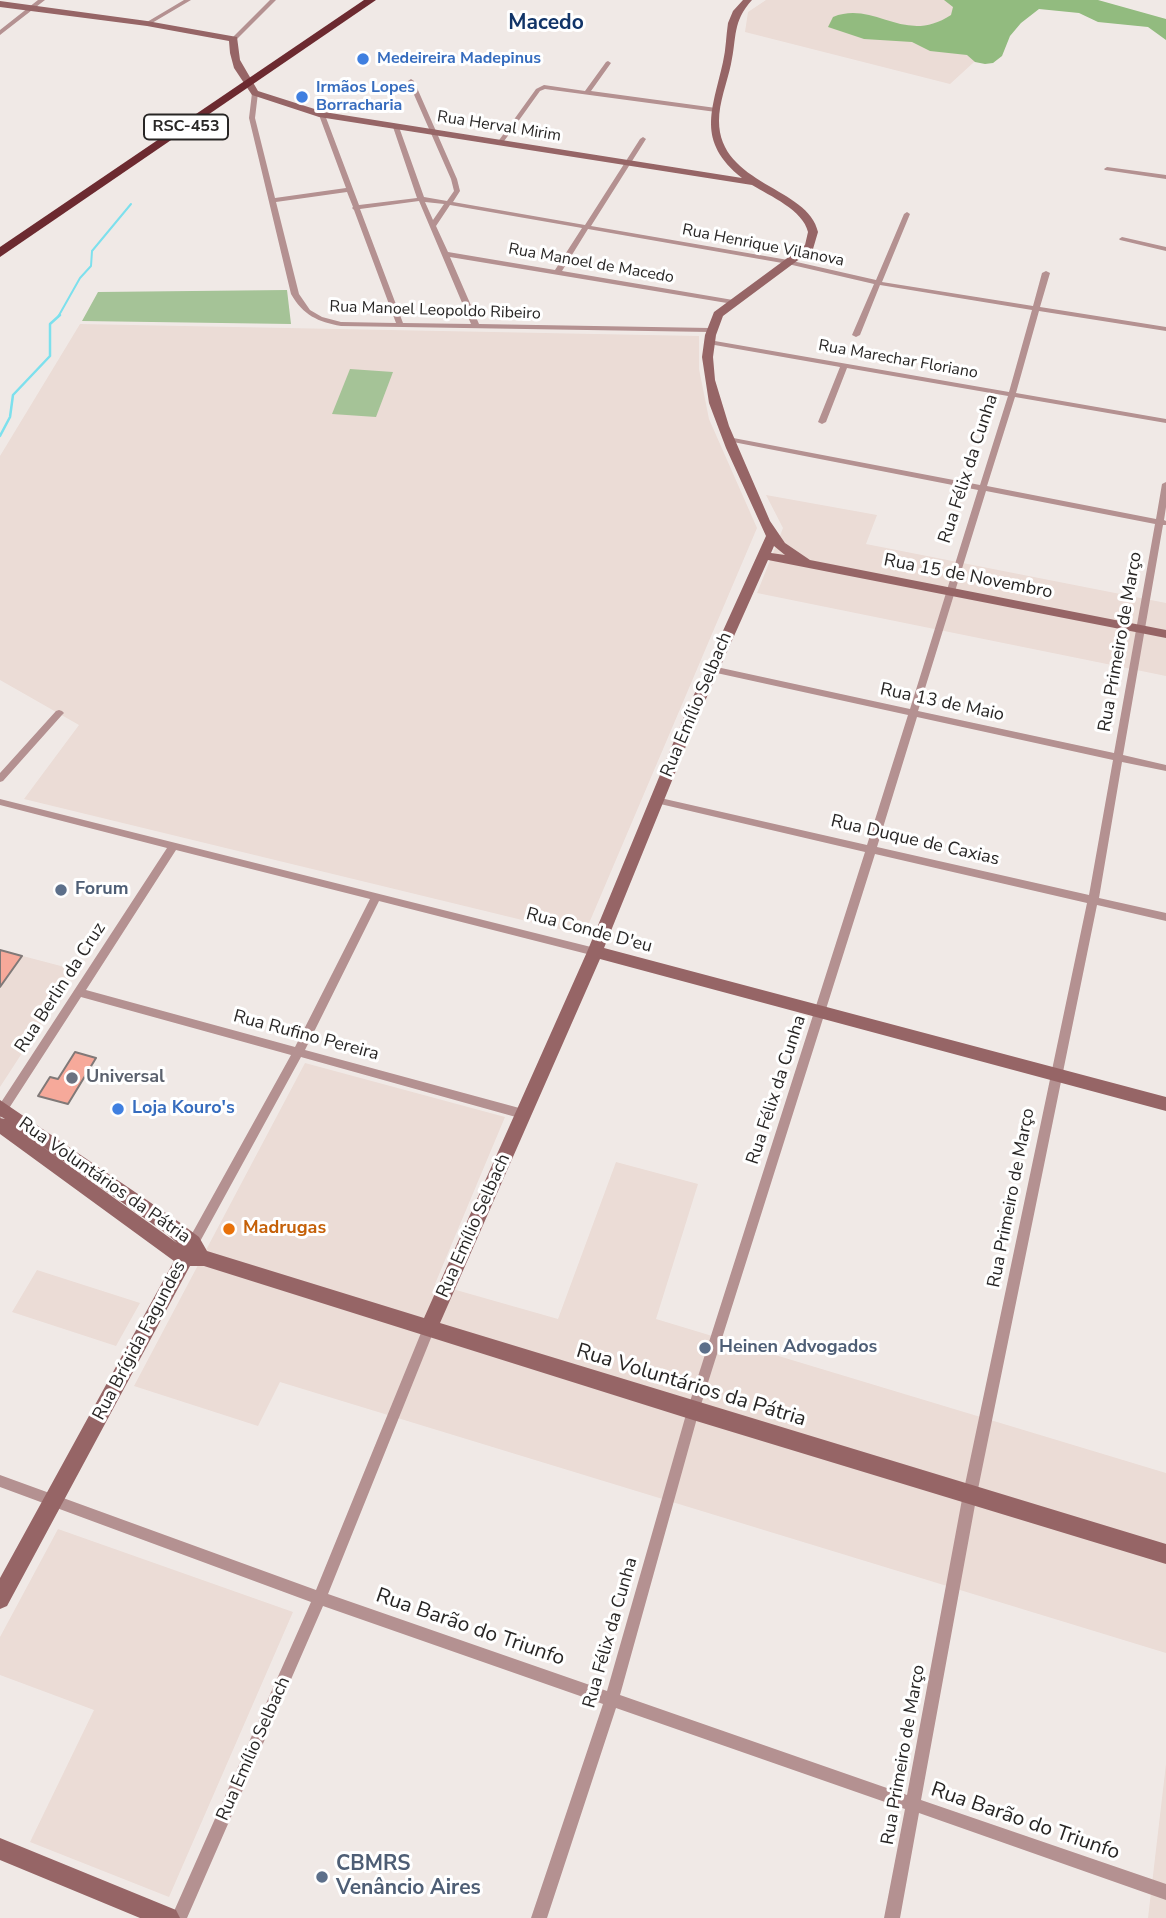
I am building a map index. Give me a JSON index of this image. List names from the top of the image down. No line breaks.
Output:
{"streets":{"highway":["RSC-453"],"main road":["Rua Herval Mirim","Rua 15 de Novembro","Rua Emílio Selbach","Rua Conde D'eu","Rua Voluntários da Pátria","Rua Brígida Fagundes"],"street":["Rua Henrique Vilanova","Rua Manoel de Macedo","Rua Manoel Leopoldo Ribeiro","Rua Marechar Floriano","Rua Félix da Cunha","Rua Primeiro de Março","Rua 13 de Maio","Rua Duque de Caxias","Rua Berlin da Cruz","Rua Rufino Pereira","Rua Barão do Triunfo"]},"crossings":[["RSC-453","Rua Herval Mirim"],["RSC-453","Rua Manoel Leopoldo Ribeiro"],["Rua Herval Mirim","Rua Manoel Leopoldo Ribeiro"],["Rua Henrique Vilanova","Rua Félix da Cunha"],["Rua Marechar Floriano","Rua Félix da Cunha"],["Rua Félix da Cunha","Rua 15 de Novembro"],["Rua Félix da Cunha","Rua 13 de Maio"],["Rua Félix da Cunha","Rua Duque de Caxias"],["Rua Félix da Cunha","Rua Conde D'eu"],["Rua Félix da Cunha","Rua Voluntários da Pátria"],["Rua Félix da Cunha","Rua Barão do Triunfo"],["Rua 15 de Novembro","Rua Primeiro de Março"],["Rua 15 de Novembro","Rua Emílio Selbach"],["Rua Primeiro de Março","Rua 13 de Maio"],["Rua Primeiro de Março","Rua Duque de Caxias"],["Rua Primeiro de Março","Rua Conde D'eu"],["Rua Primeiro de Março","Rua Voluntários da Pátria"],["Rua Primeiro de Março","Rua Barão do Triunfo"],["Rua 13 de Maio","Rua Emílio Selbach"],["Rua Emílio Selbach","Rua Duque de Caxias"],["Rua Emílio Selbach","Rua Conde D'eu"],["Rua Emílio Selbach","Rua Rufino Pereira"],["Rua Emílio Selbach","Rua Voluntários da Pátria"],["Rua Emílio Selbach","Rua Barão do Triunfo"],["Rua Conde D'eu","Rua Berlin da Cruz"],["Rua Conde D'eu","Rua Brígida Fagundes"],["Rua Berlin da Cruz","Rua Rufino Pereira"],["Rua Berlin da Cruz","Rua Voluntários da Pátria"],["Rua Rufino Pereira","Rua Brígida Fagundes"],["Rua Voluntários da Pátria","Rua Brígida Fagundes"],["Rua Brígida Fagundes","Rua Barão do Triunfo"]],"districts":["Macedo"],"places":["Medeireira Madepinus","Irmãos Lopes Borracharia","Forum","Universal","Loja Kouro's","Madrugas","Heinen Advogados","CBMRS Venâncio Aires"]}
